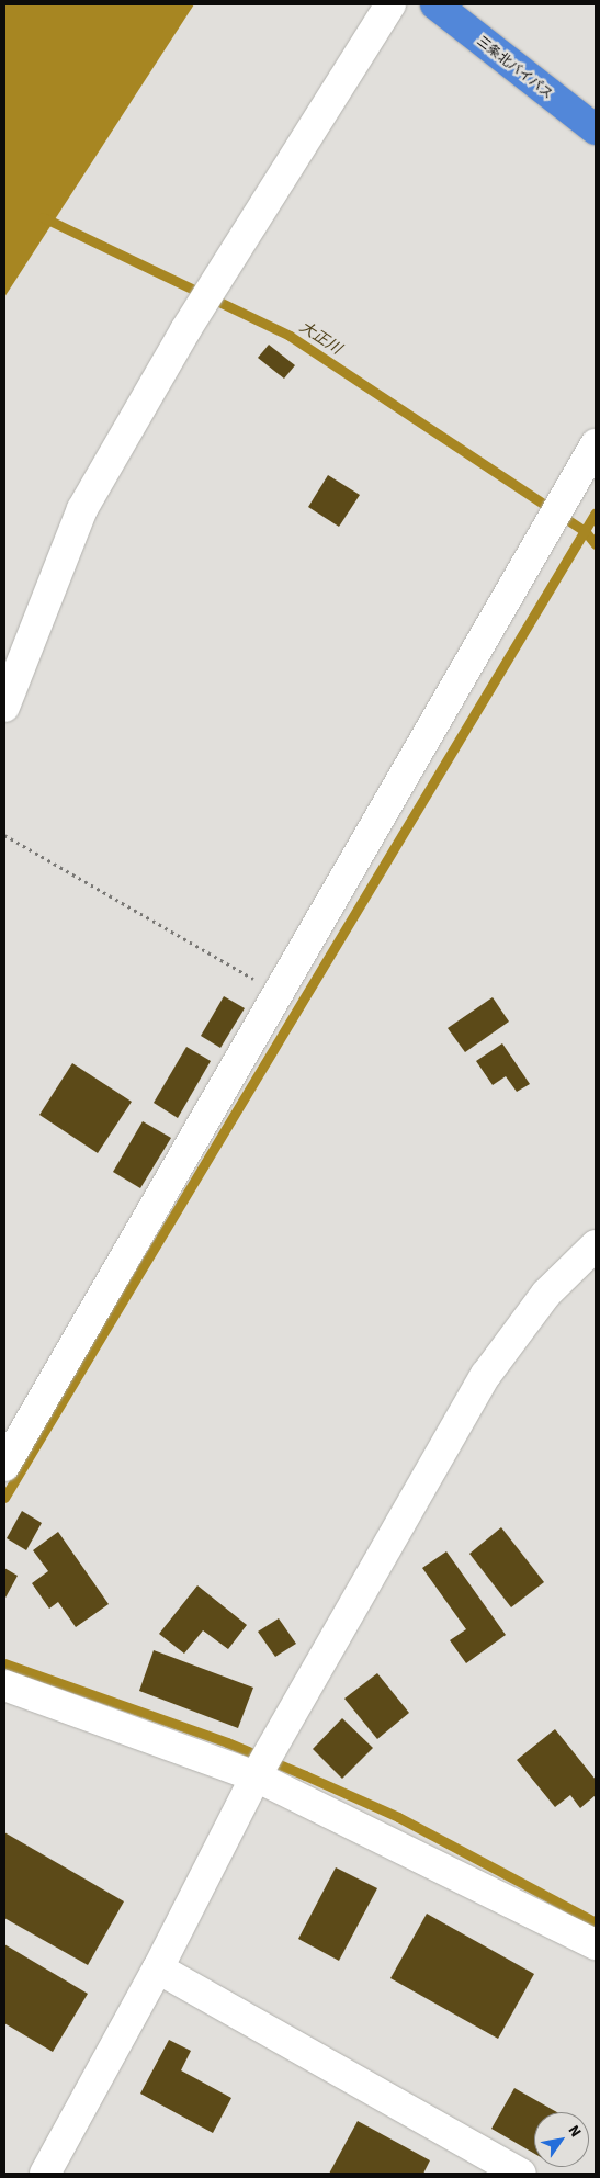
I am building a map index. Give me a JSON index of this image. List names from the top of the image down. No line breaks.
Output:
{"streets":{"highway":["三条北バイパス"]},"water":["大正川"],"north":"top right"}
